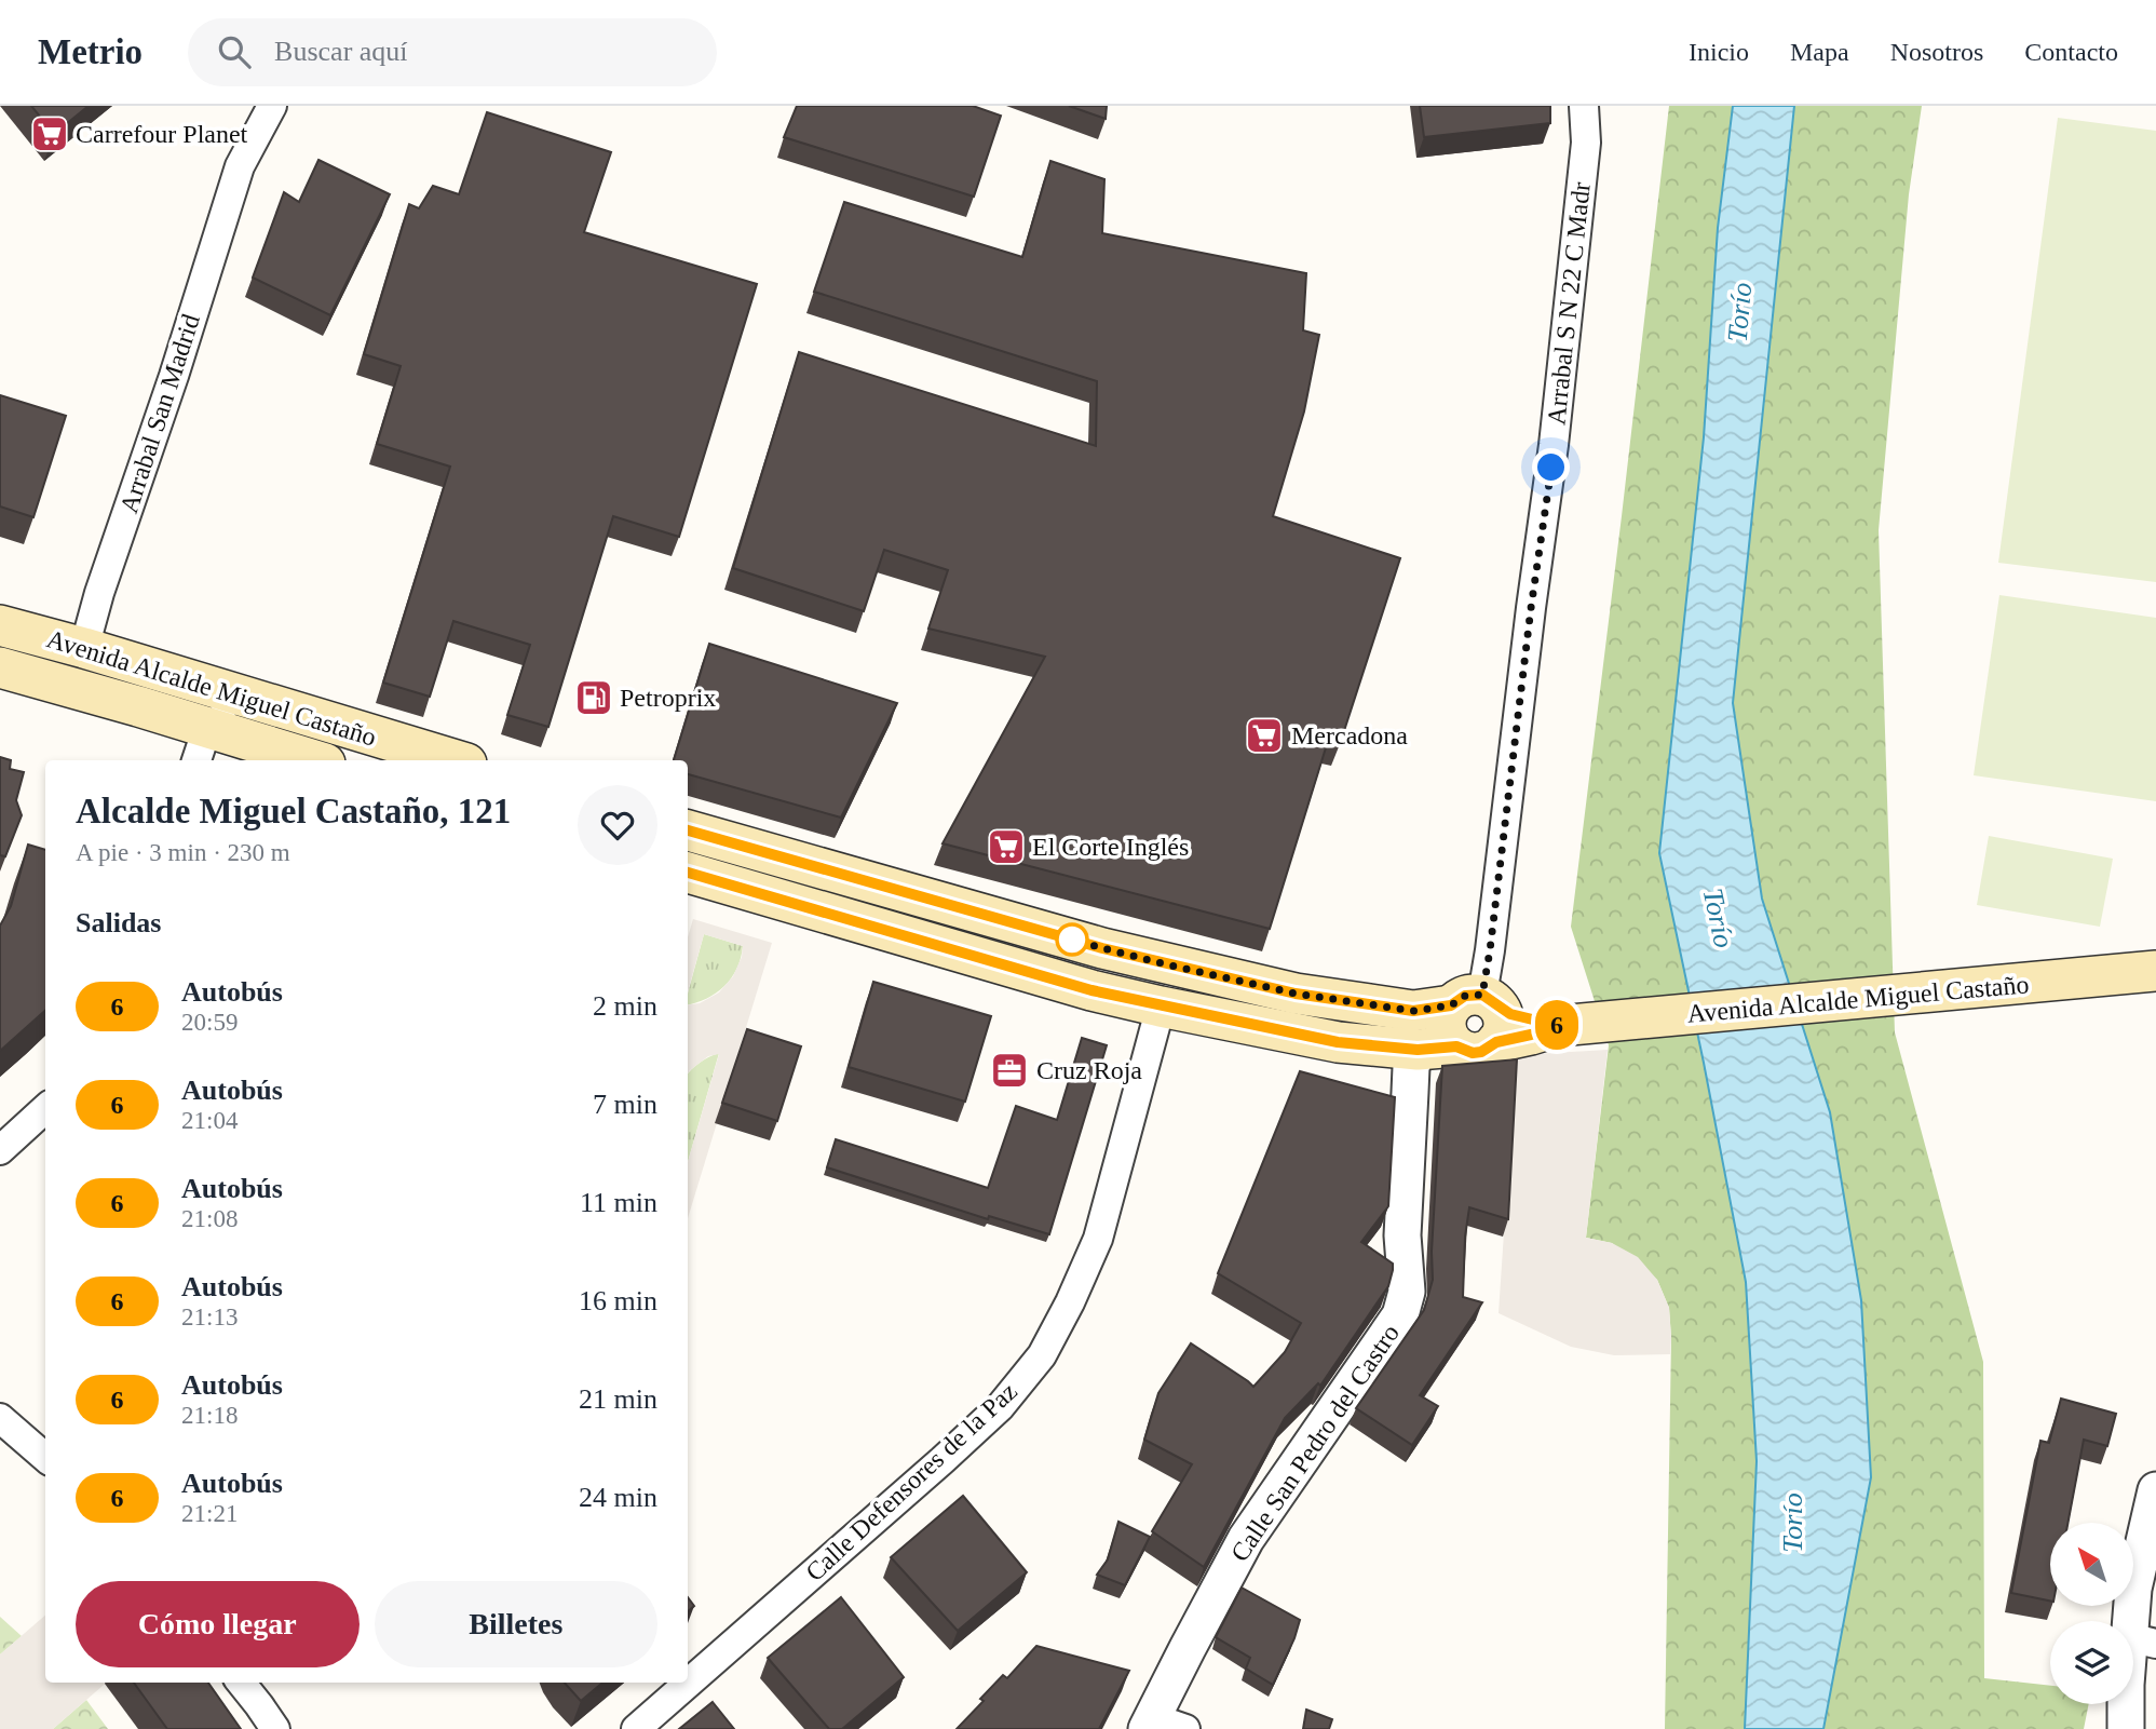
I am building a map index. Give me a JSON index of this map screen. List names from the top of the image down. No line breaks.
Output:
{"streets":{"main road":["Avenida Alcalde Miguel Castaño"],"street":["Arrabal S N 22 C Madr","Arrabal San Madrid","Calle San Pedro del Castro","Calle Defensores de la Paz"]},"crossings":[["Arrabal S N 22 C Madr","Avenida Alcalde Miguel Castaño"],["Arrabal San Madrid","Avenida Alcalde Miguel Castaño"]],"water":["Torío"],"places":{"supermarket":["Carrefour Planet","Mercadona","El Corte Inglés"],"fuel station":["Petroprix"],"office":["Cruz Roja"]},"lines":["bus line 6"],"north":"top left","page":{"header":"Metrio","search":"Buscar aquí","nav":["Inicio","Mapa","Nosotros","Contacto"],"on_map":"6","heading":[["Alcalde Miguel Castaño, 121","A pie · 3 min · 230 m"],"Salidas"],"list":[{"mark":"6","name":"Autobús","note":"20:59","value":"2 min"},{"mark":"6","name":"Autobús","note":"21:04","value":"7 min"},{"mark":"6","name":"Autobús","note":"21:08","value":"11 min"},{"mark":"6","name":"Autobús","note":"21:13","value":"16 min"},{"mark":"6","name":"Autobús","note":"21:18","value":"21 min"},{"mark":"6","name":"Autobús","note":"21:21","value":"24 min"}],"buttons":["Cómo llegar","Billetes"]}}
